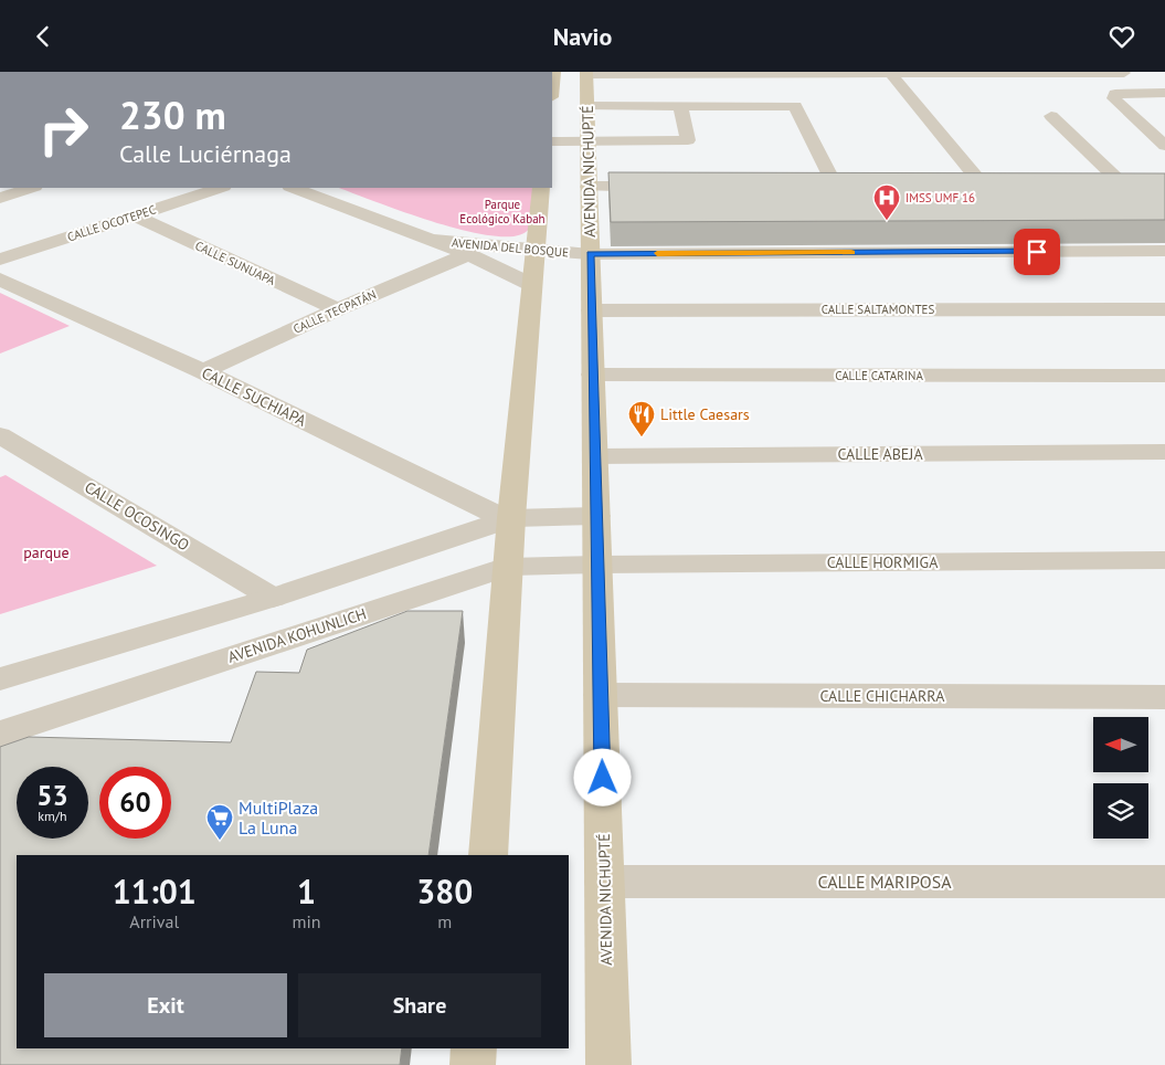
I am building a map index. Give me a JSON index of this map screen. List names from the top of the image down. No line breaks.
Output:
{"streets":{"main road":["AVENIDA NICHUPTÉ"],"street":["CALLE OCOTEPEC","AVENIDA DEL BOSQUE","CALLE SUNUAPA","CALLE SALTAMONTES","CALLE TECPATÁN","CALLE CATARINA","CALLE SUCHIAPA","CALLE ABEJA","CALLE OCOSINGO","CALLE HORMIGA","AVENIDA KOHUNLICH","CALLE CHICHARRA","CALLE MARIPOSA"]},"crossings":[["AVENIDA NICHUPTÉ","AVENIDA DEL BOSQUE"],["AVENIDA NICHUPTÉ","CALLE SALTAMONTES"],["AVENIDA NICHUPTÉ","CALLE CATARINA"],["AVENIDA NICHUPTÉ","CALLE ABEJA"],["AVENIDA NICHUPTÉ","CALLE HORMIGA"],["AVENIDA NICHUPTÉ","AVENIDA KOHUNLICH"],["AVENIDA NICHUPTÉ","CALLE CHICHARRA"],["AVENIDA NICHUPTÉ","CALLE MARIPOSA"],["CALLE OCOTEPEC","CALLE SUNUAPA"],["AVENIDA DEL BOSQUE","CALLE TECPATÁN"],["CALLE SUNUAPA","CALLE TECPATÁN"],["CALLE TECPATÁN","CALLE SUCHIAPA"],["CALLE HORMIGA","AVENIDA KOHUNLICH"]],"parks":["Parque Ecológico Kabah","parque"],"places":{"hospital":["IMSS UMF 16"],"restaurant":["Little Caesars"],"supermarket":["MultiPlaza La Luna"]},"north":"left","page":{"header":"Navio","turn":["230 m","Calle Luciérnaga"],"speed":"53 km/h","limit":"60","eta":["11:01","Arrival","1","min","380","m"],"buttons":["Exit","Share"]}}
